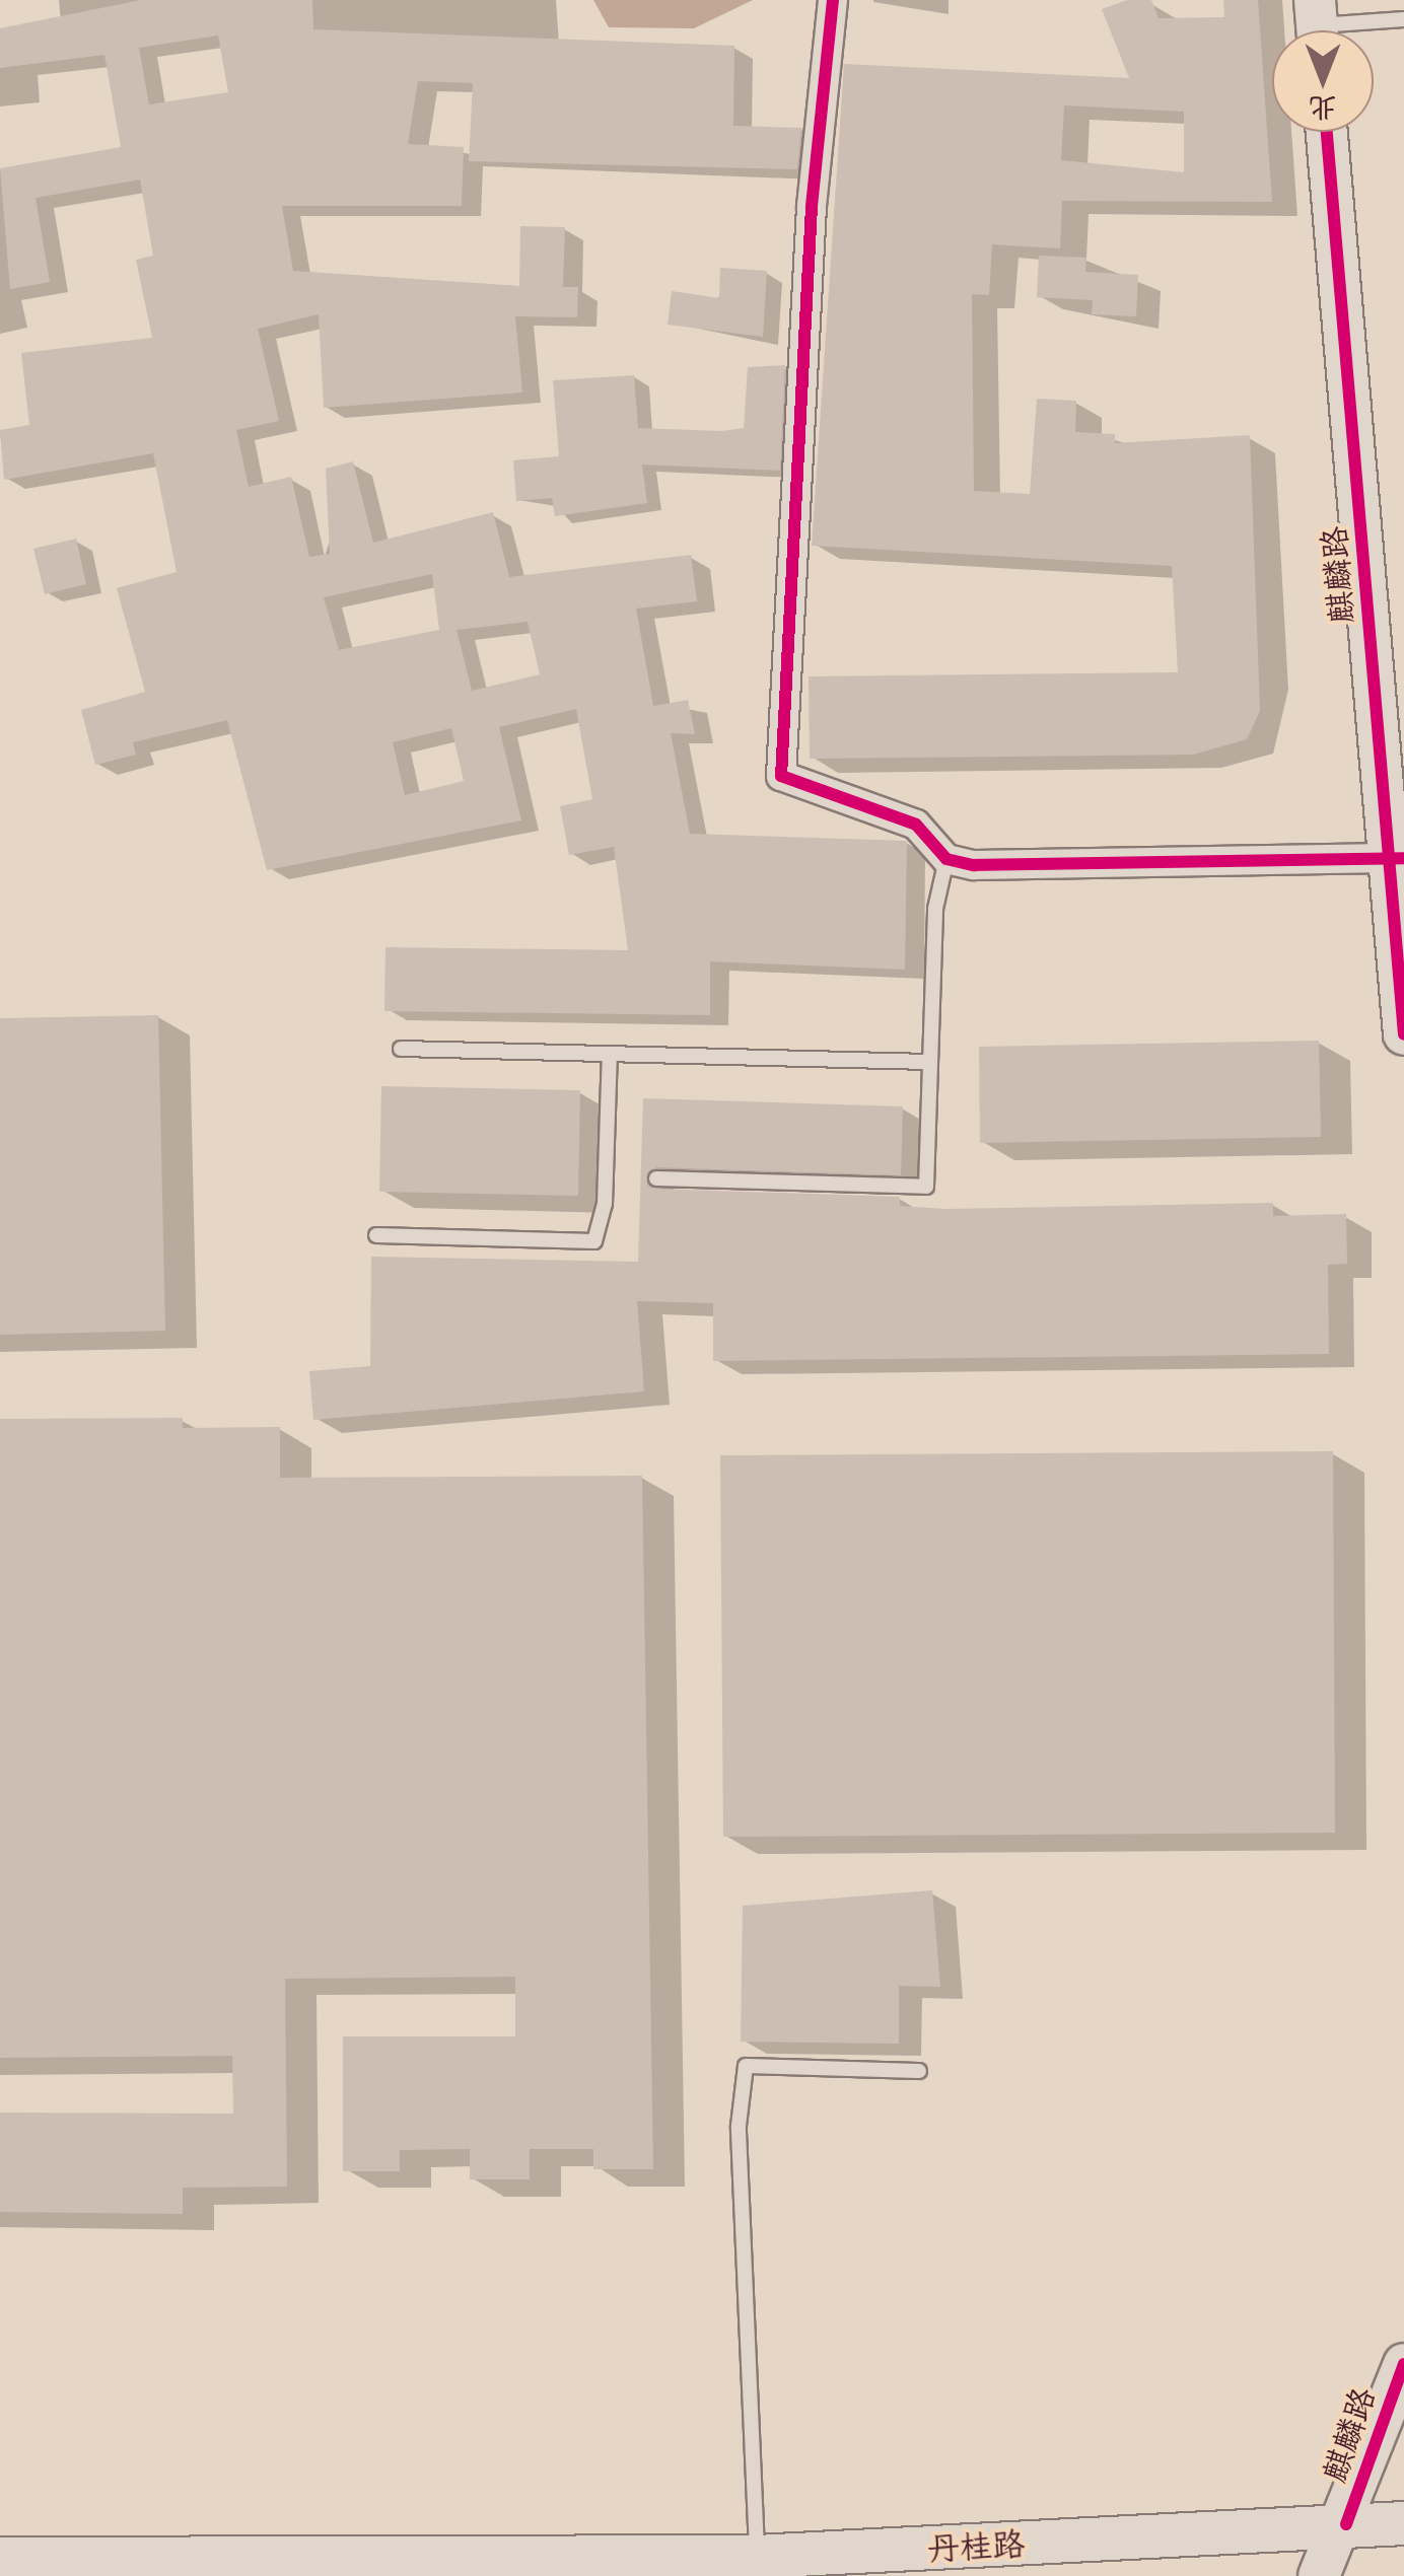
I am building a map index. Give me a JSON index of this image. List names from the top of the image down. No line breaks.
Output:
{"streets":{"main road":["丹桂路"],"street":["麒麟路"]},"crossings":[["麒麟路","丹桂路"]],"north":"bottom"}
